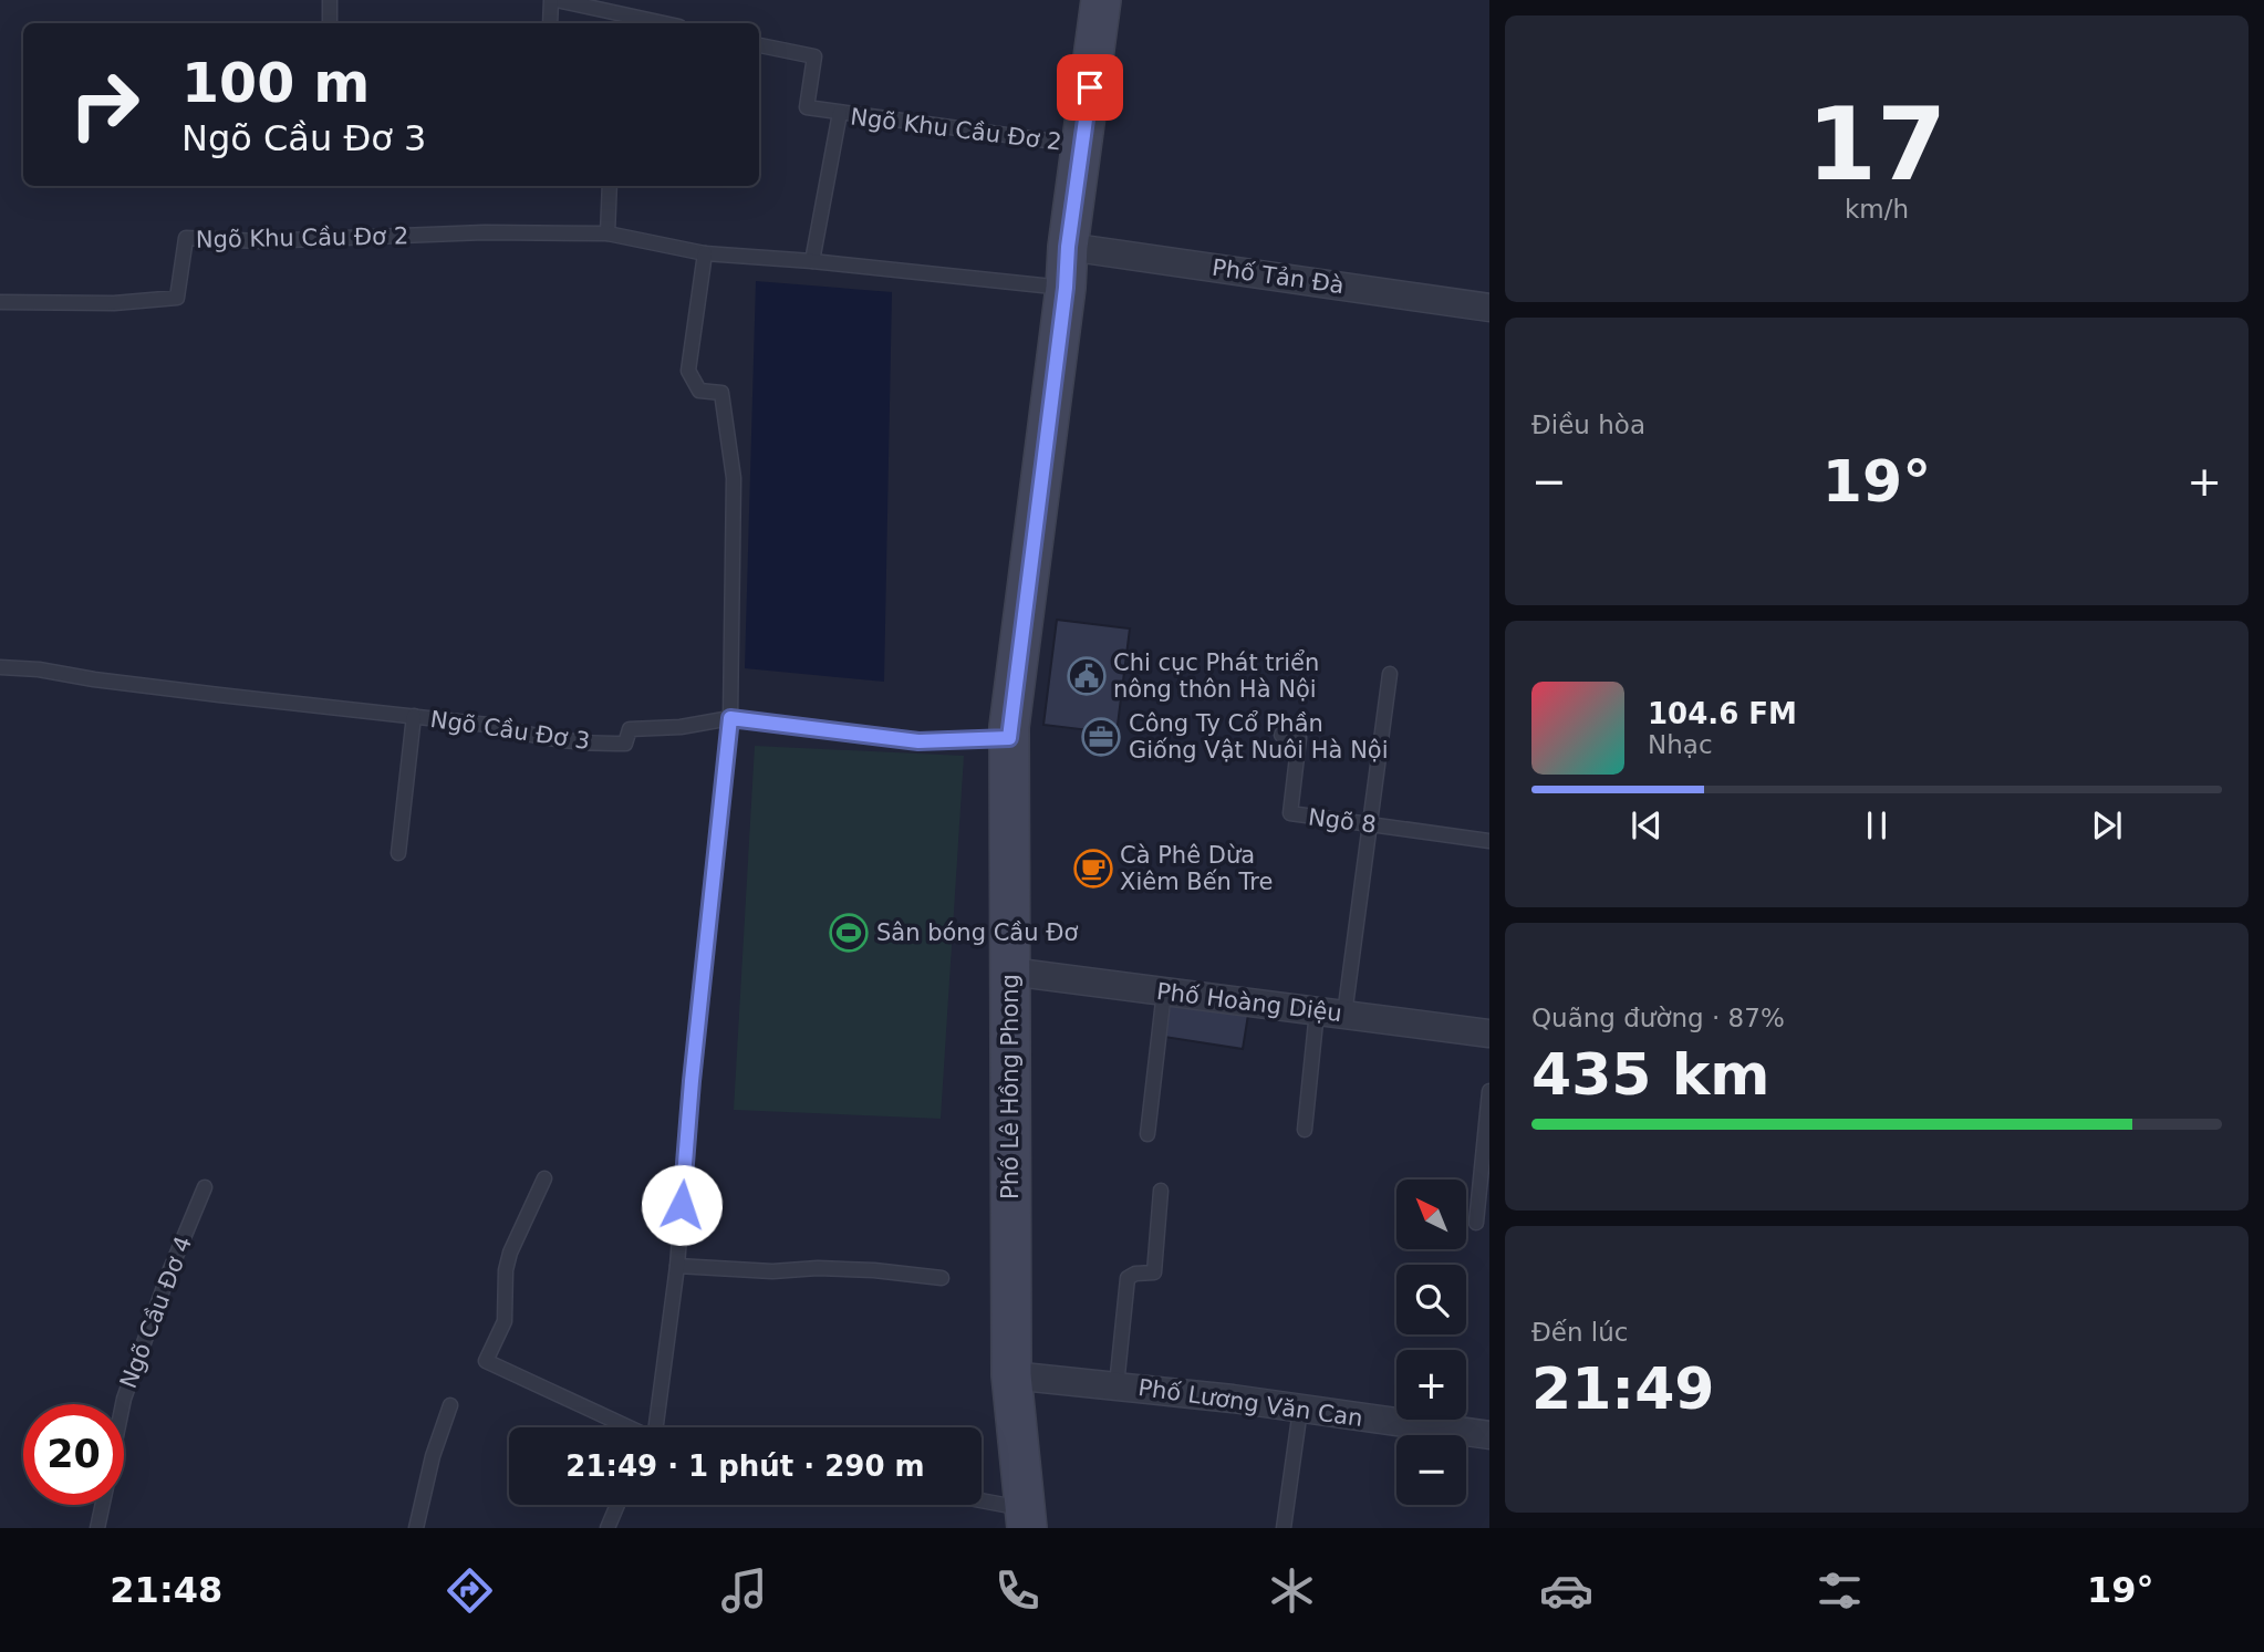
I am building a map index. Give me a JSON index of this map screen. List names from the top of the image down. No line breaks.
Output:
{"streets":{"street":["Phố Tản Đà","Phố Hoàng Diệu","Phố Lê Hồng Phong","Phố Lương Văn Can"],"lane":["Ngõ Khu Cầu Đơ 2","Ngõ Cầu Đơ 3","Ngõ 8","Ngõ Cầu Đơ 4"]},"crossings":[["Ngõ Khu Cầu Đơ 2","Phố Lê Hồng Phong"],["Phố Tản Đà","Phố Lê Hồng Phong"],["Ngõ Cầu Đơ 3","Phố Lê Hồng Phong"],["Phố Hoàng Diệu","Phố Lê Hồng Phong"],["Phố Lê Hồng Phong","Phố Lương Văn Can"]],"places":{"public building":["Chi cục Phát triển nông thôn Hà Nội"],"office":["Công Ty Cổ Phần Giống Vật Nuôi Hà Nội"],"cafe":["Cà Phê Dừa Xiêm Bến Tre"],"sports":["Sân bóng Cầu Đơ"]},"north":"top left","page":{"tile":[["17","km/h"],"Điều hòa",["Quãng đường · 87%","435 km"],["Đến lúc","21:49"]],"turn":["100 m","Ngõ Cầu Đơ 3"],"heat":["−","19°","+"],"song":["104.6 FM","Nhạc"],"map_buttons":["+","−"],"limit":"20","trip":"21:49 · 1 phút · 290 m","tabs":["21:48","19°"]}}
